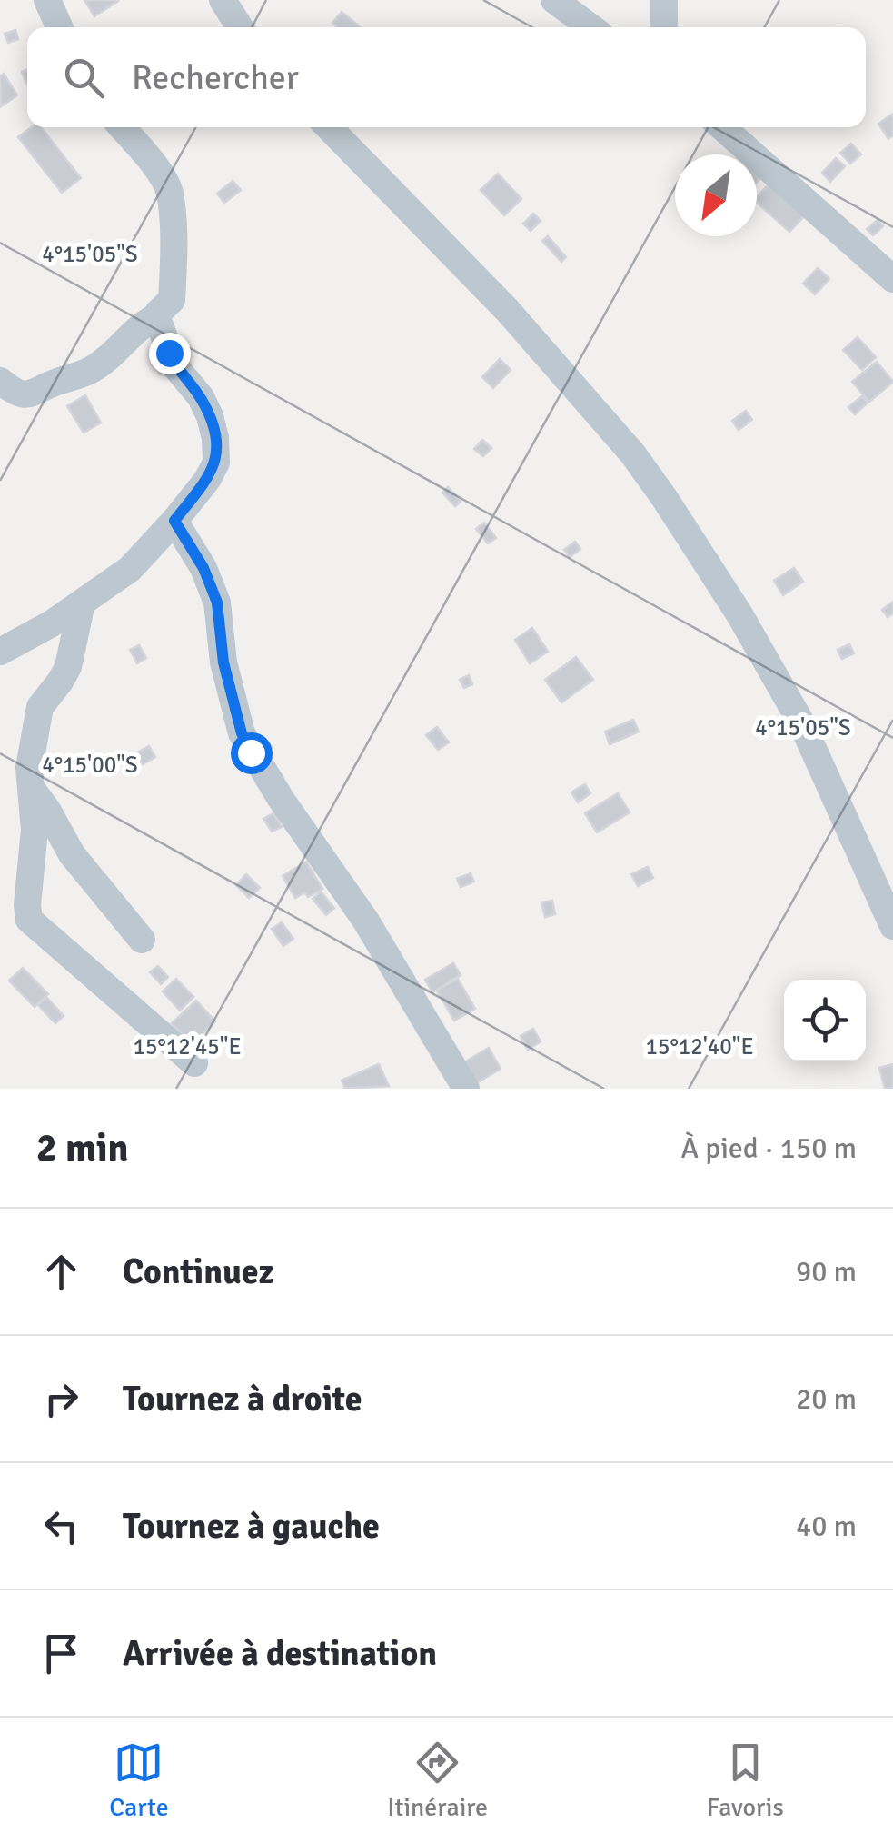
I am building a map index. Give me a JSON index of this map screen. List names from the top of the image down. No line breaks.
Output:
{"north":"bottom left","page":{"search":"Rechercher","heading":["2 min","À pied · 150 m"],"list":[["Continuez","90 m"],["Tournez à droite","20 m"],["Tournez à gauche","40 m"],"Arrivée à destination"],"nav":["Carte","Itinéraire","Favoris"]},"coordinates":["4°15'05\"S","4°15'00\"S","15°12'45\"E","15°12'40\"E"]}
